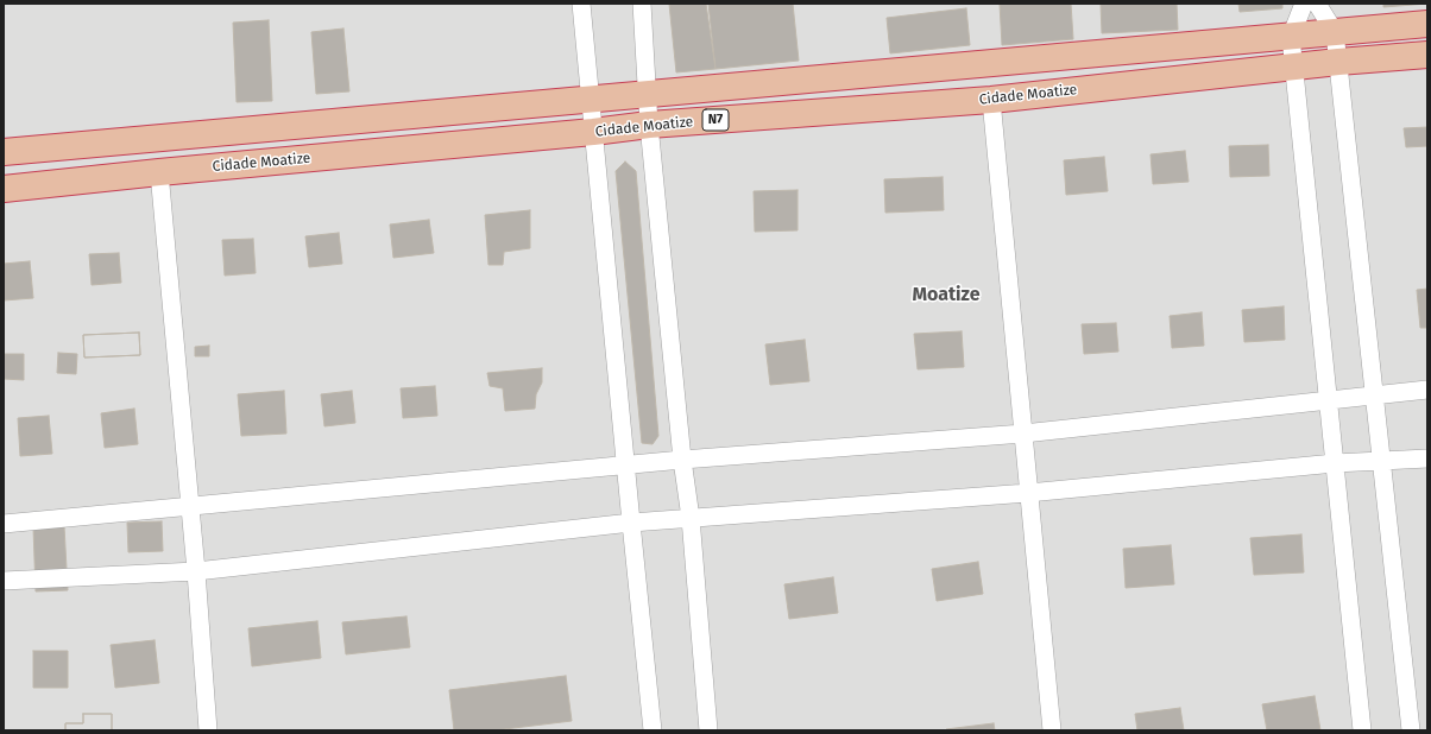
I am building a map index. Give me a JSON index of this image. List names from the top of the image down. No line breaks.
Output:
{"streets":{"highway":["Cidade Moatize","N7"]},"districts":["Moatize"]}
